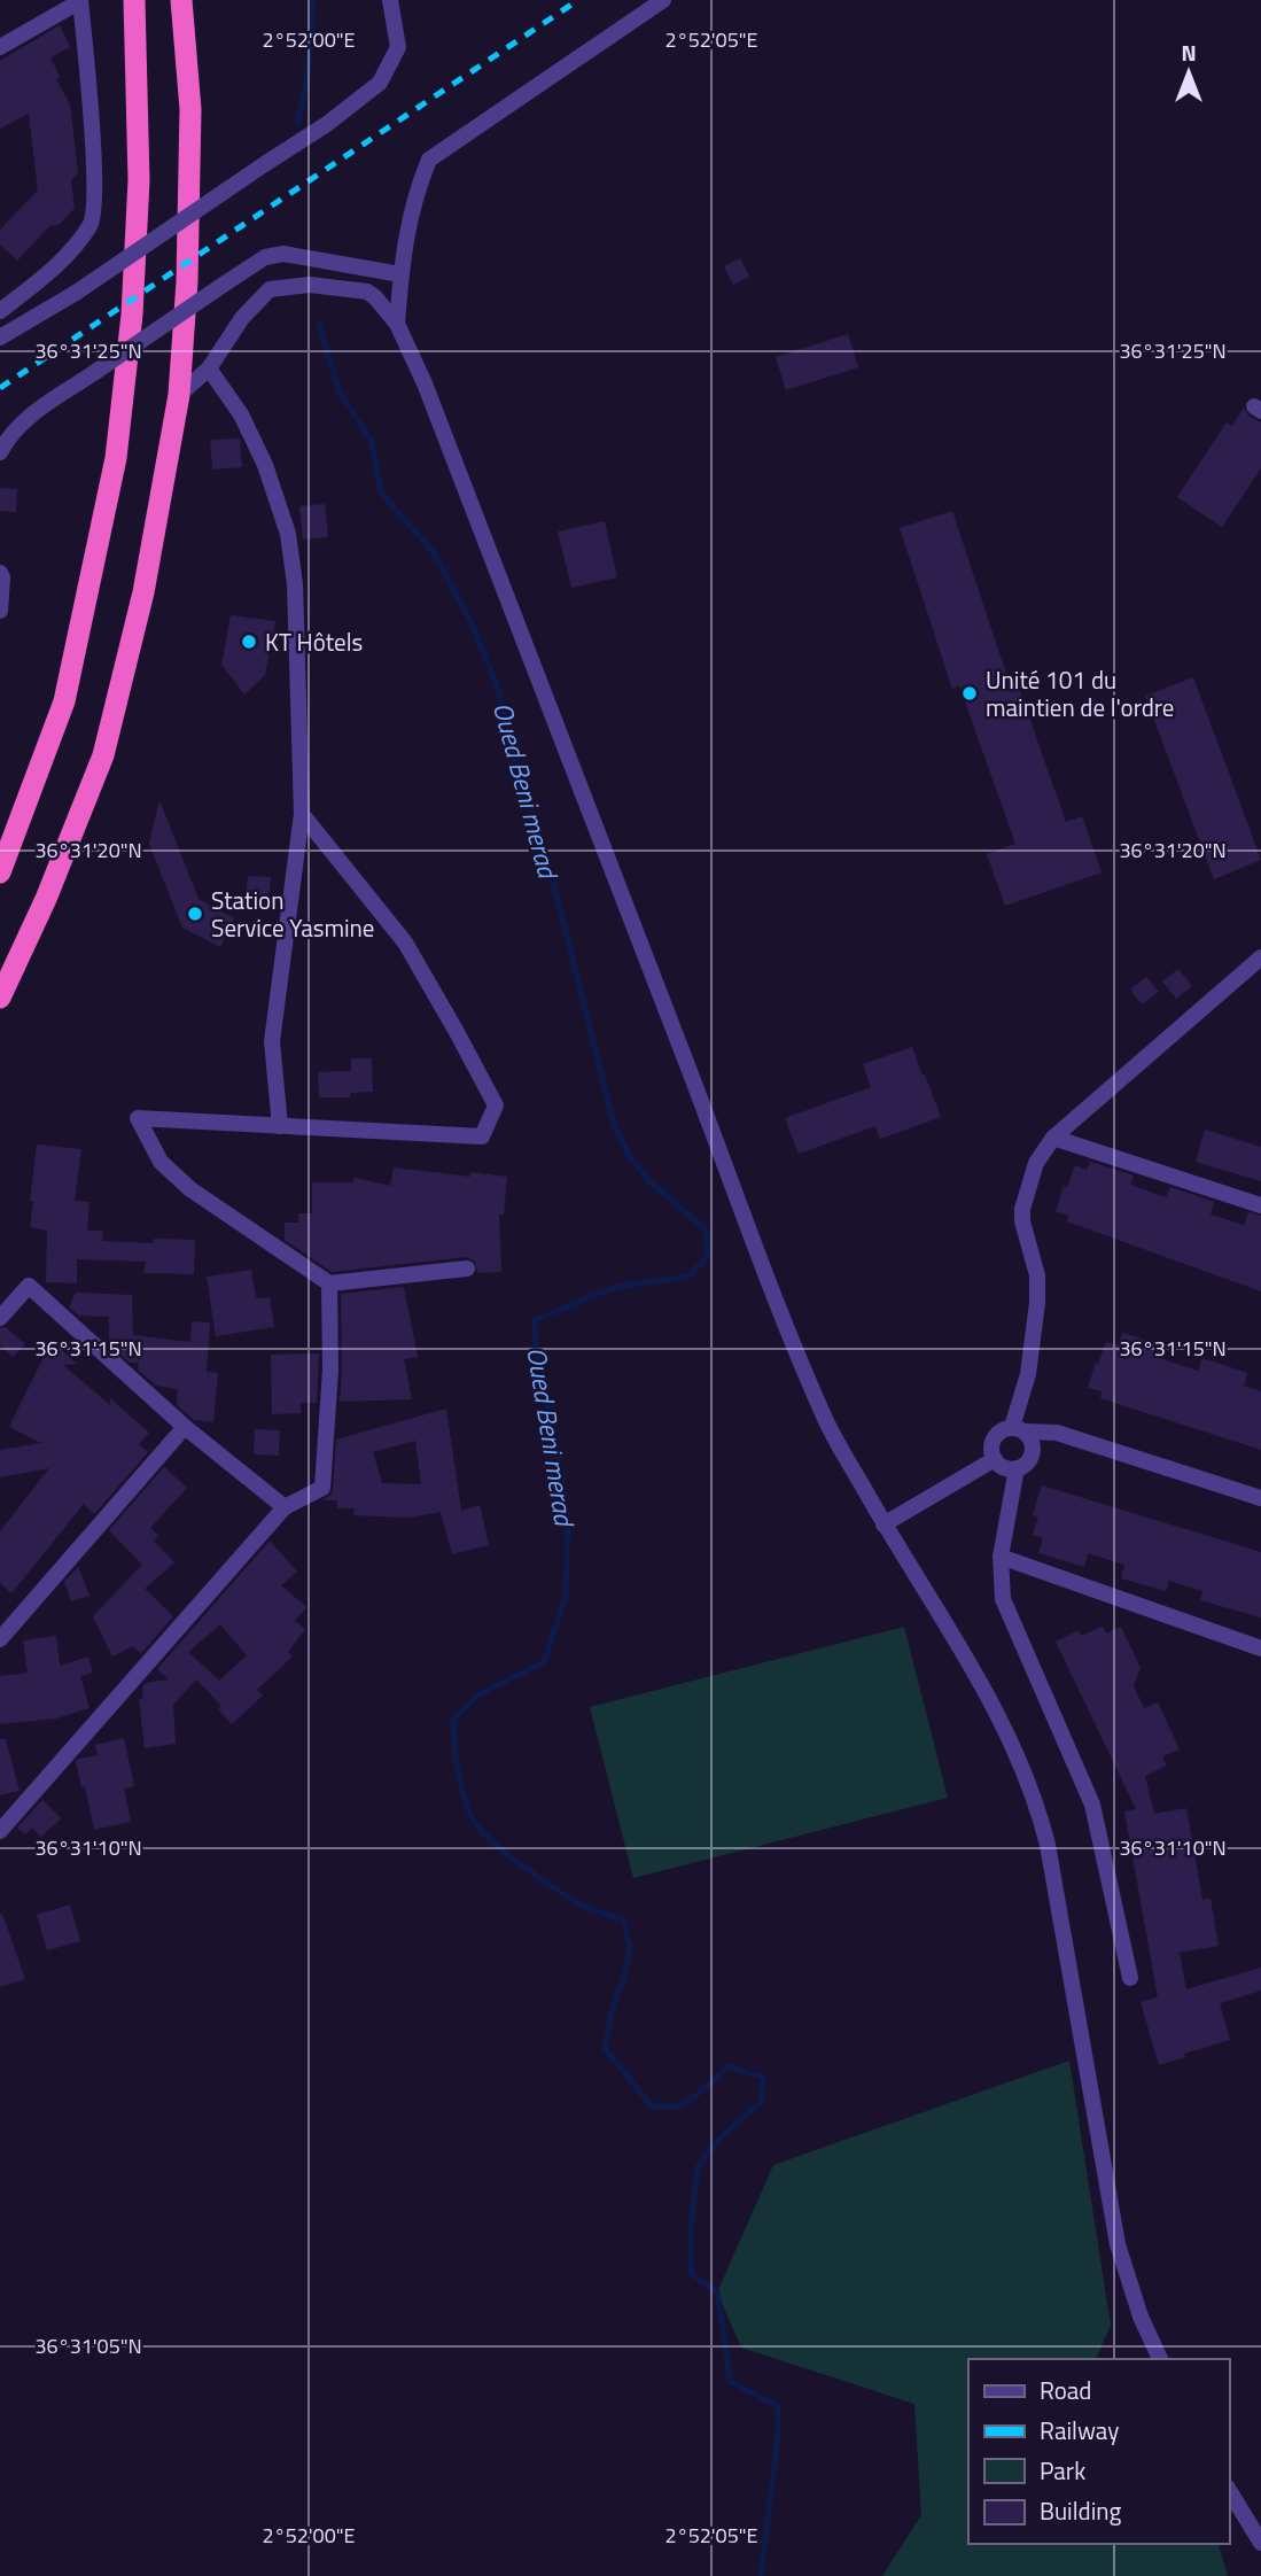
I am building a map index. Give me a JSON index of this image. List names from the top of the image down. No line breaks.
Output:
{"water":["Oued Beni merad"],"places":["KT Hôtels","Unité 101 du maintien de l'ordre","Station Service Yasmine"],"legend":["Road","Railway","Park","Building"],"north":"top","coordinates":["2°52'00\"E","2°52'05\"E","36°31'25\"N","36°31'20\"N","36°31'15\"N","36°31'10\"N","36°31'05\"N"]}
